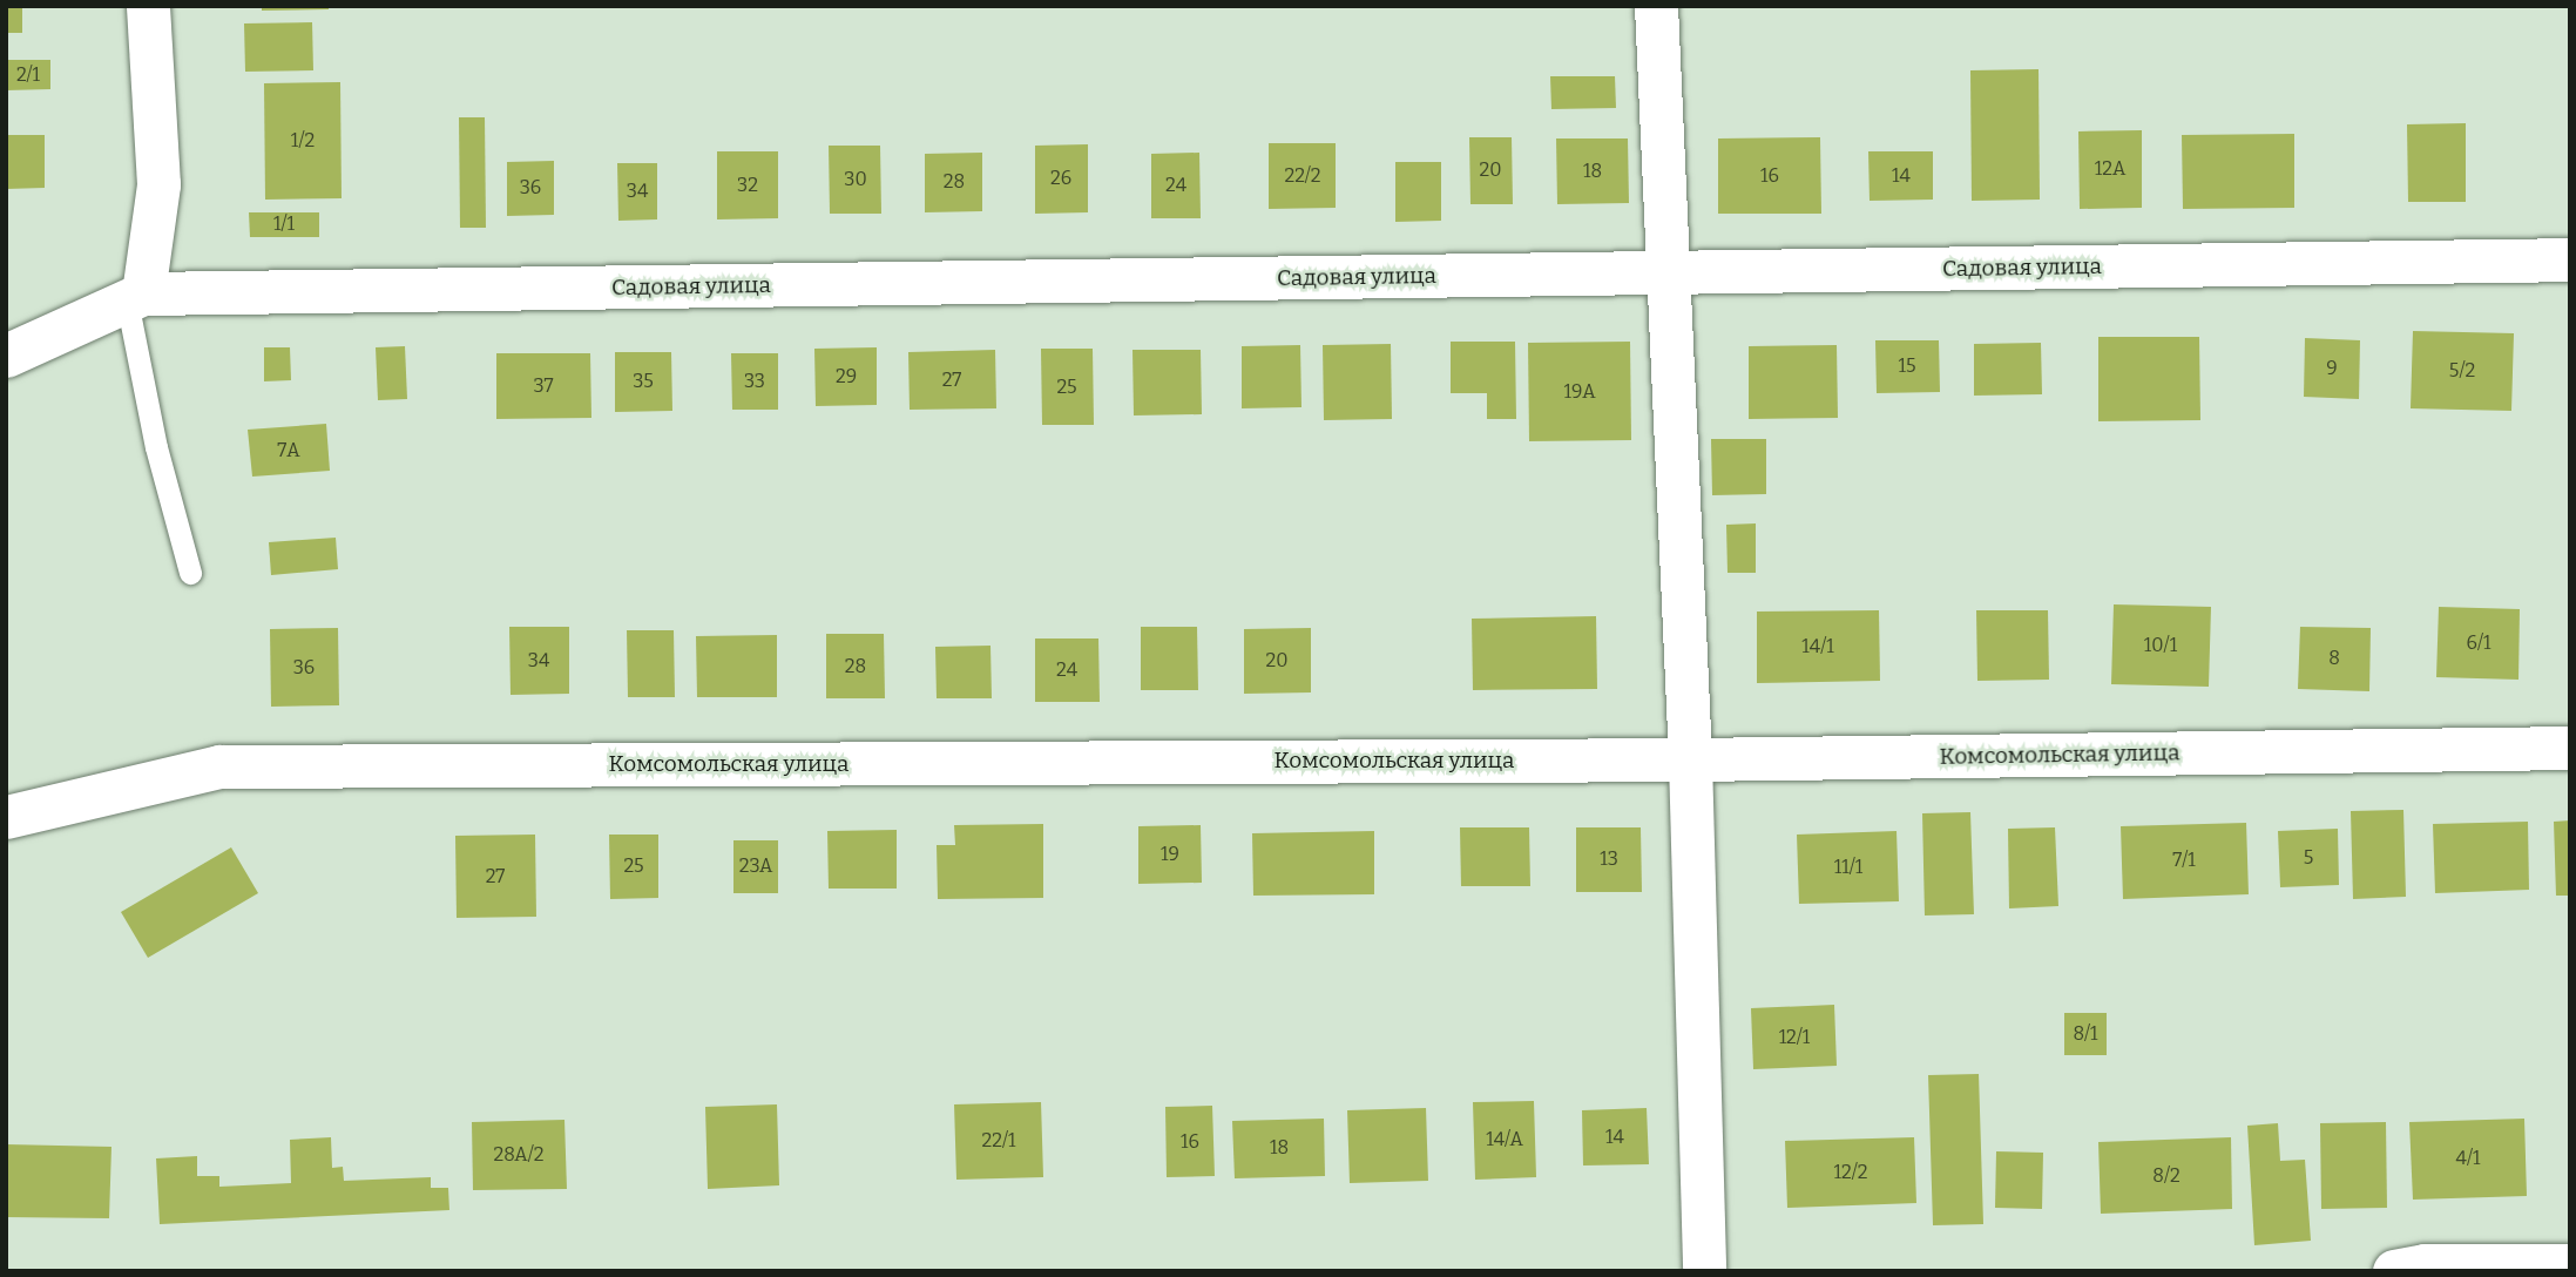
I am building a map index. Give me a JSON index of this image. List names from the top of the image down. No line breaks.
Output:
{"streets":{"street":["Садовая улица","Комсомольская улица"]},"house_numbers":["2/1","1/2","12А","20","18","22/2","16","14","26","30","28","32","24","36","34","1/1","15","9","5/2","29","27","35","33","37","25","19А","7А","6/1","10/1","14/1","8","34","20","28","36","24","19","5","13","7/1","25","23А","11/1","27","8/1","12/1","14","14/А","22/1","16","18","28А/2","4/1","12/2","8/2"]}
